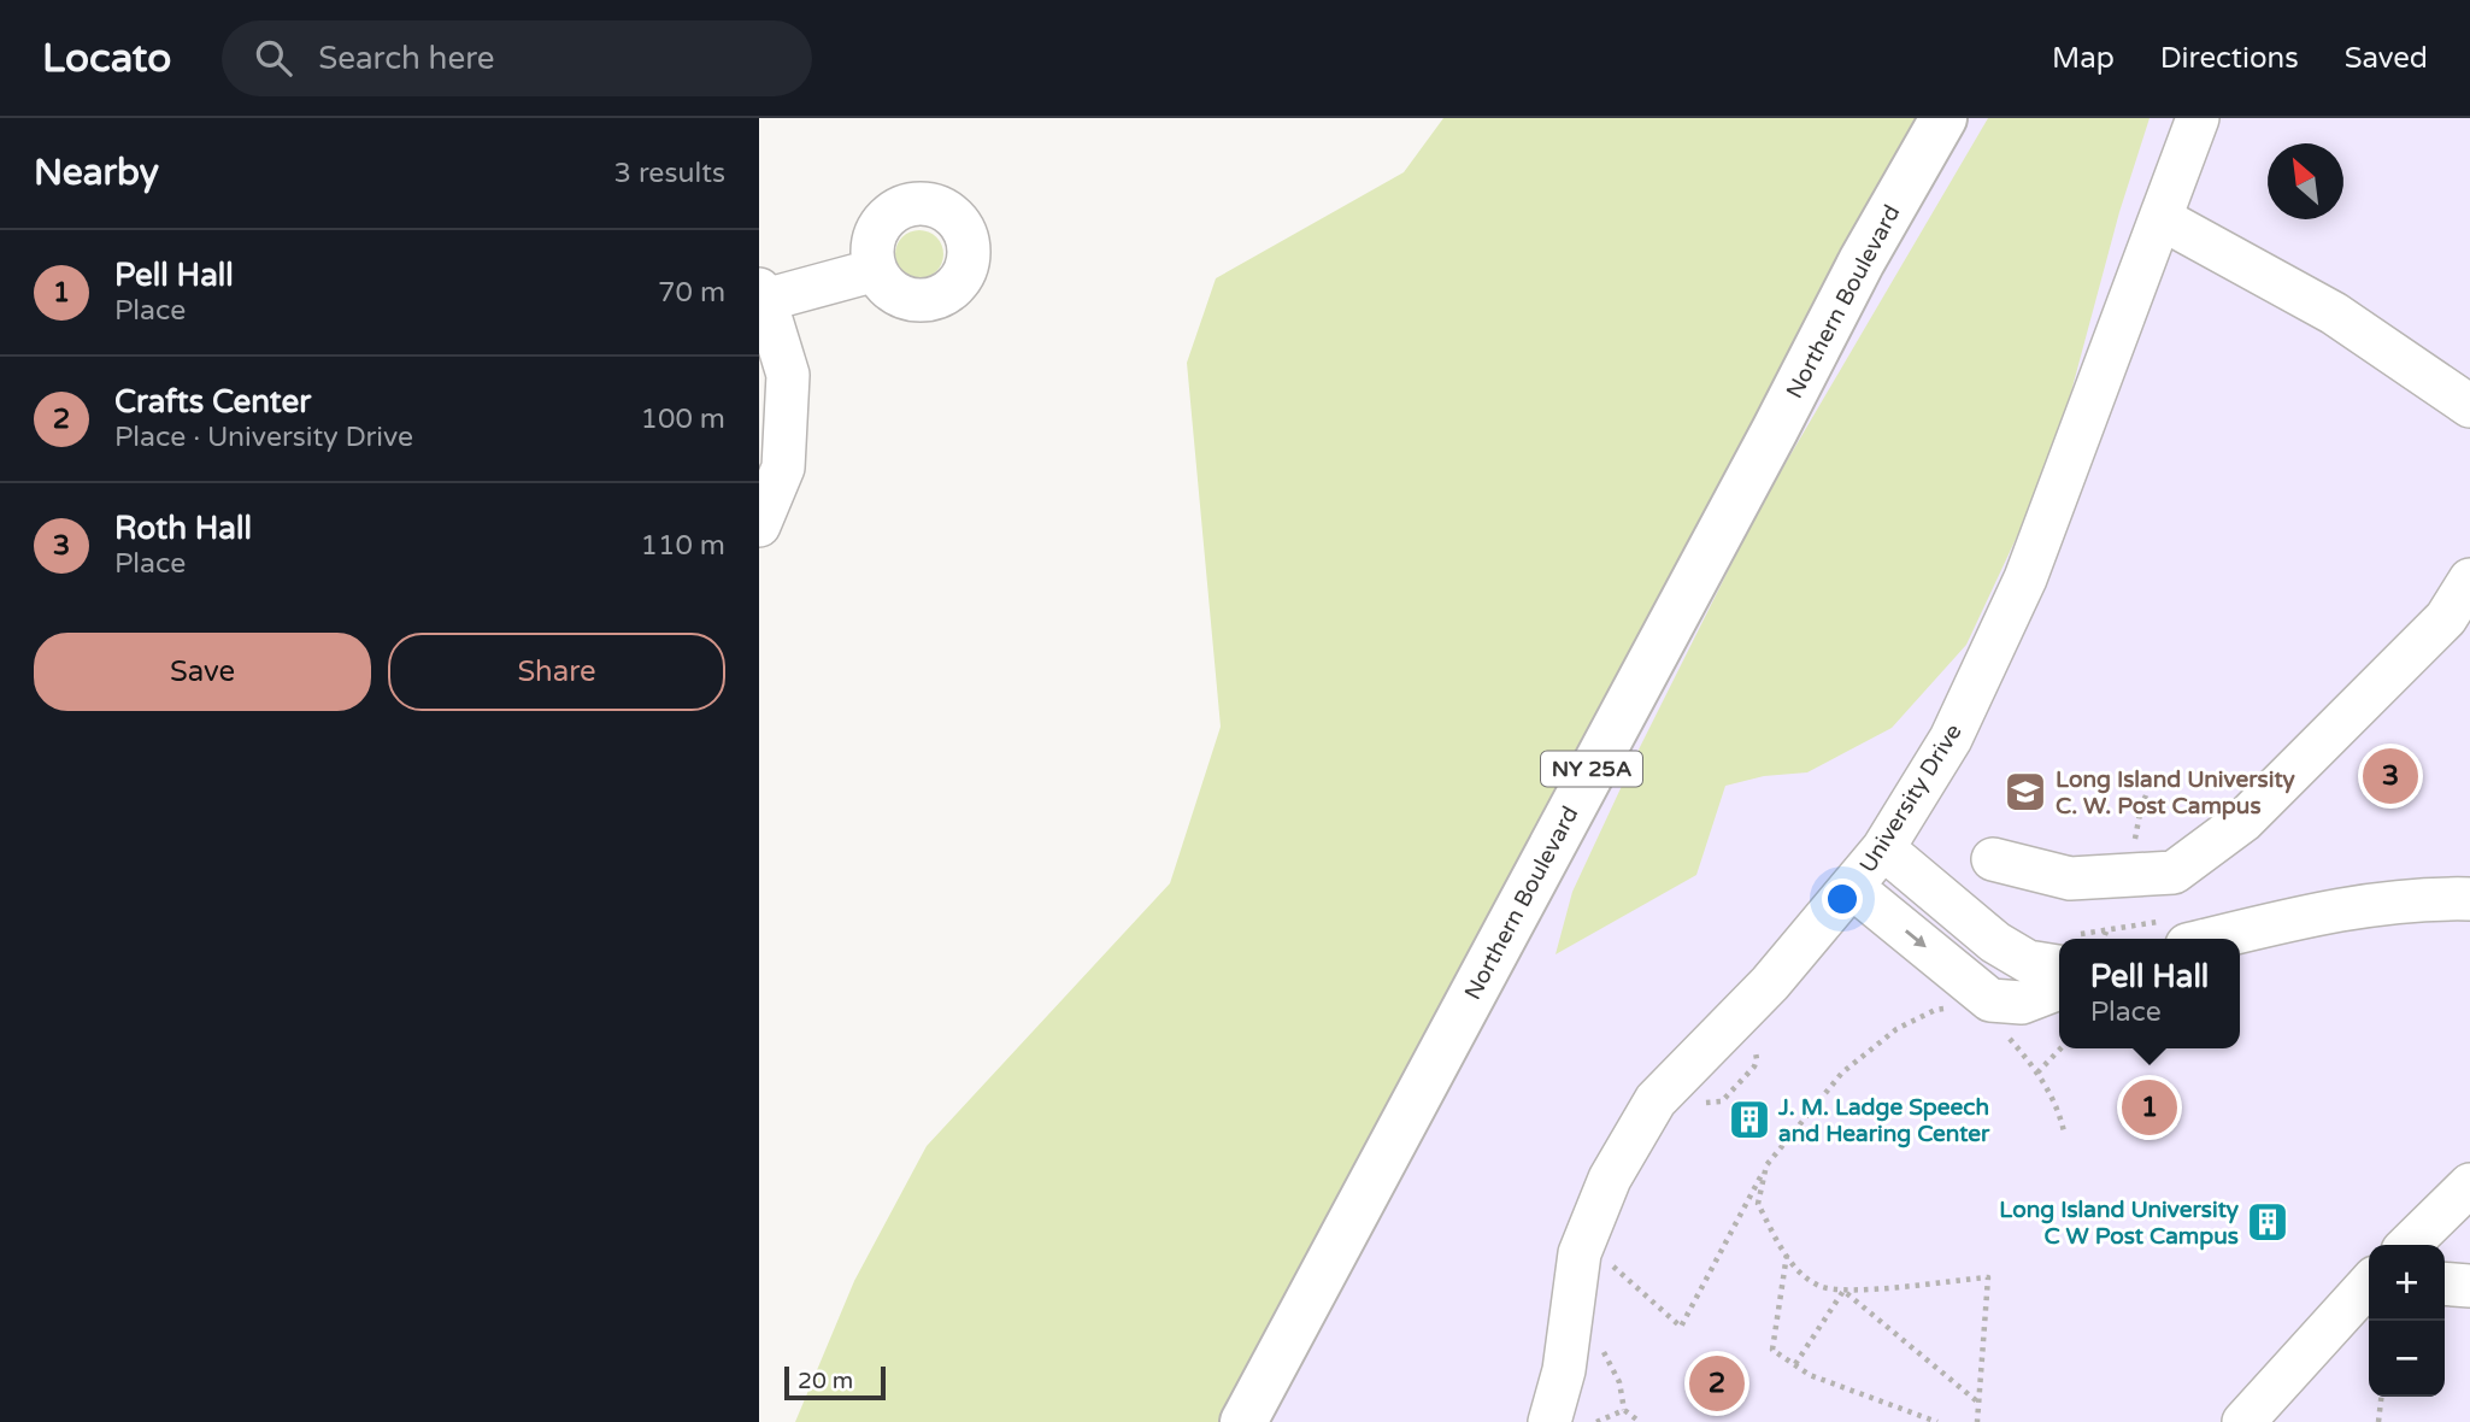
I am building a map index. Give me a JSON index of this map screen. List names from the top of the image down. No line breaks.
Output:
{"streets":{"main road":["Northern Boulevard","NY 25A"],"street":["University Drive"]},"places":{"school or university":["Long Island University C. W. Post Campus"],"building":["J. M. Ladge Speech and Hearing Center","Long Island University C W Post Campus"]},"scale_bar":"20 m","north":"top left","page":{"header":"Locato","search":"Search here","nav":["Map","Directions","Saved"],"heading":["Nearby","3 results"],"list":[{"mark":"1","name":"Pell Hall","note":"Place","value":"70 m"},{"mark":"2","name":"Crafts Center","note":"Place · University Drive","value":"100 m"},{"mark":"3","name":"Roth Hall","note":"Place","value":"110 m"}],"buttons":["Save","Share"],"pins":["3","1","2"],"popup":["Pell Hall","Place"],"map_buttons":["+","−"],"scale":"20 m"}}
